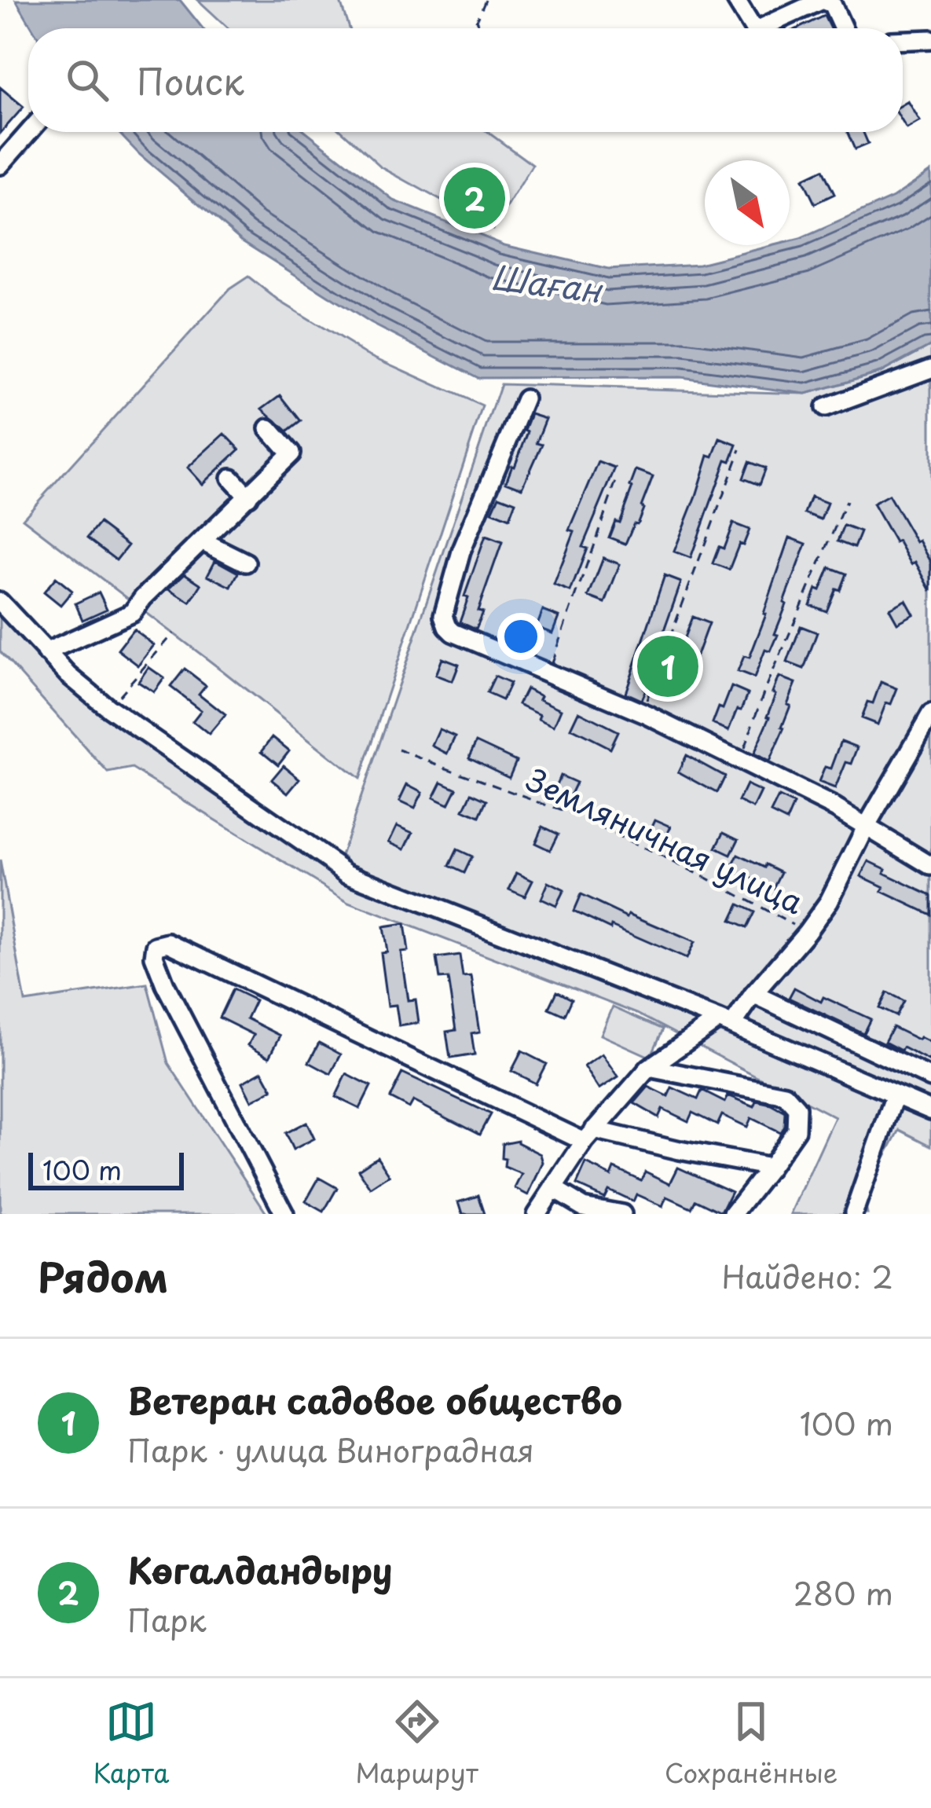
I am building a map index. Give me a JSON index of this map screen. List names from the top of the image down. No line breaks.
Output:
{"streets":{"path":["Земляничная улица"]},"water":["Шаған"],"scale_bar":"100 m","north":"bottom right","page":{"search":"Поиск","pins":["2","1"],"scale":"100 m","heading":["Рядом","Найдено: 2"],"list":[{"mark":"1","name":"Ветеран садовое общество","note":"Парк · улица Виноградная","value":"100 m"},{"mark":"2","name":"Көгалдандыру","note":"Парк","value":"280 m"}],"nav":["Карта","Маршрут","Сохранённые"]}}
